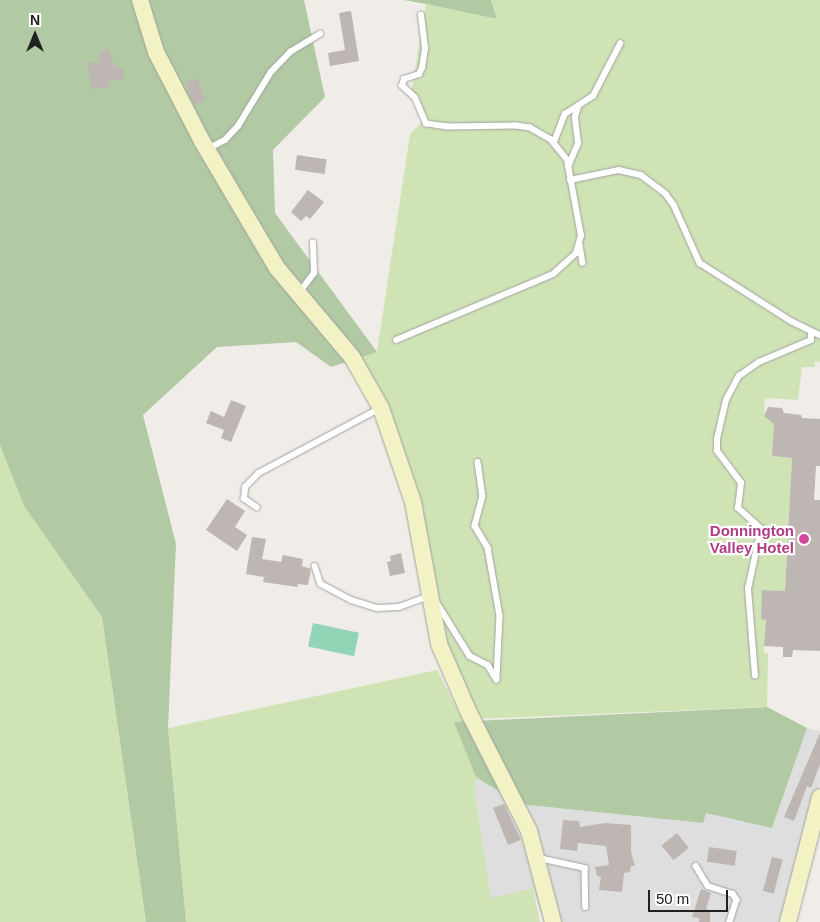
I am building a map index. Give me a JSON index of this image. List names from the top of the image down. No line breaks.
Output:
{"places":["Donnington Valley Hotel"],"scale_bar":"50 m","north":"top"}
